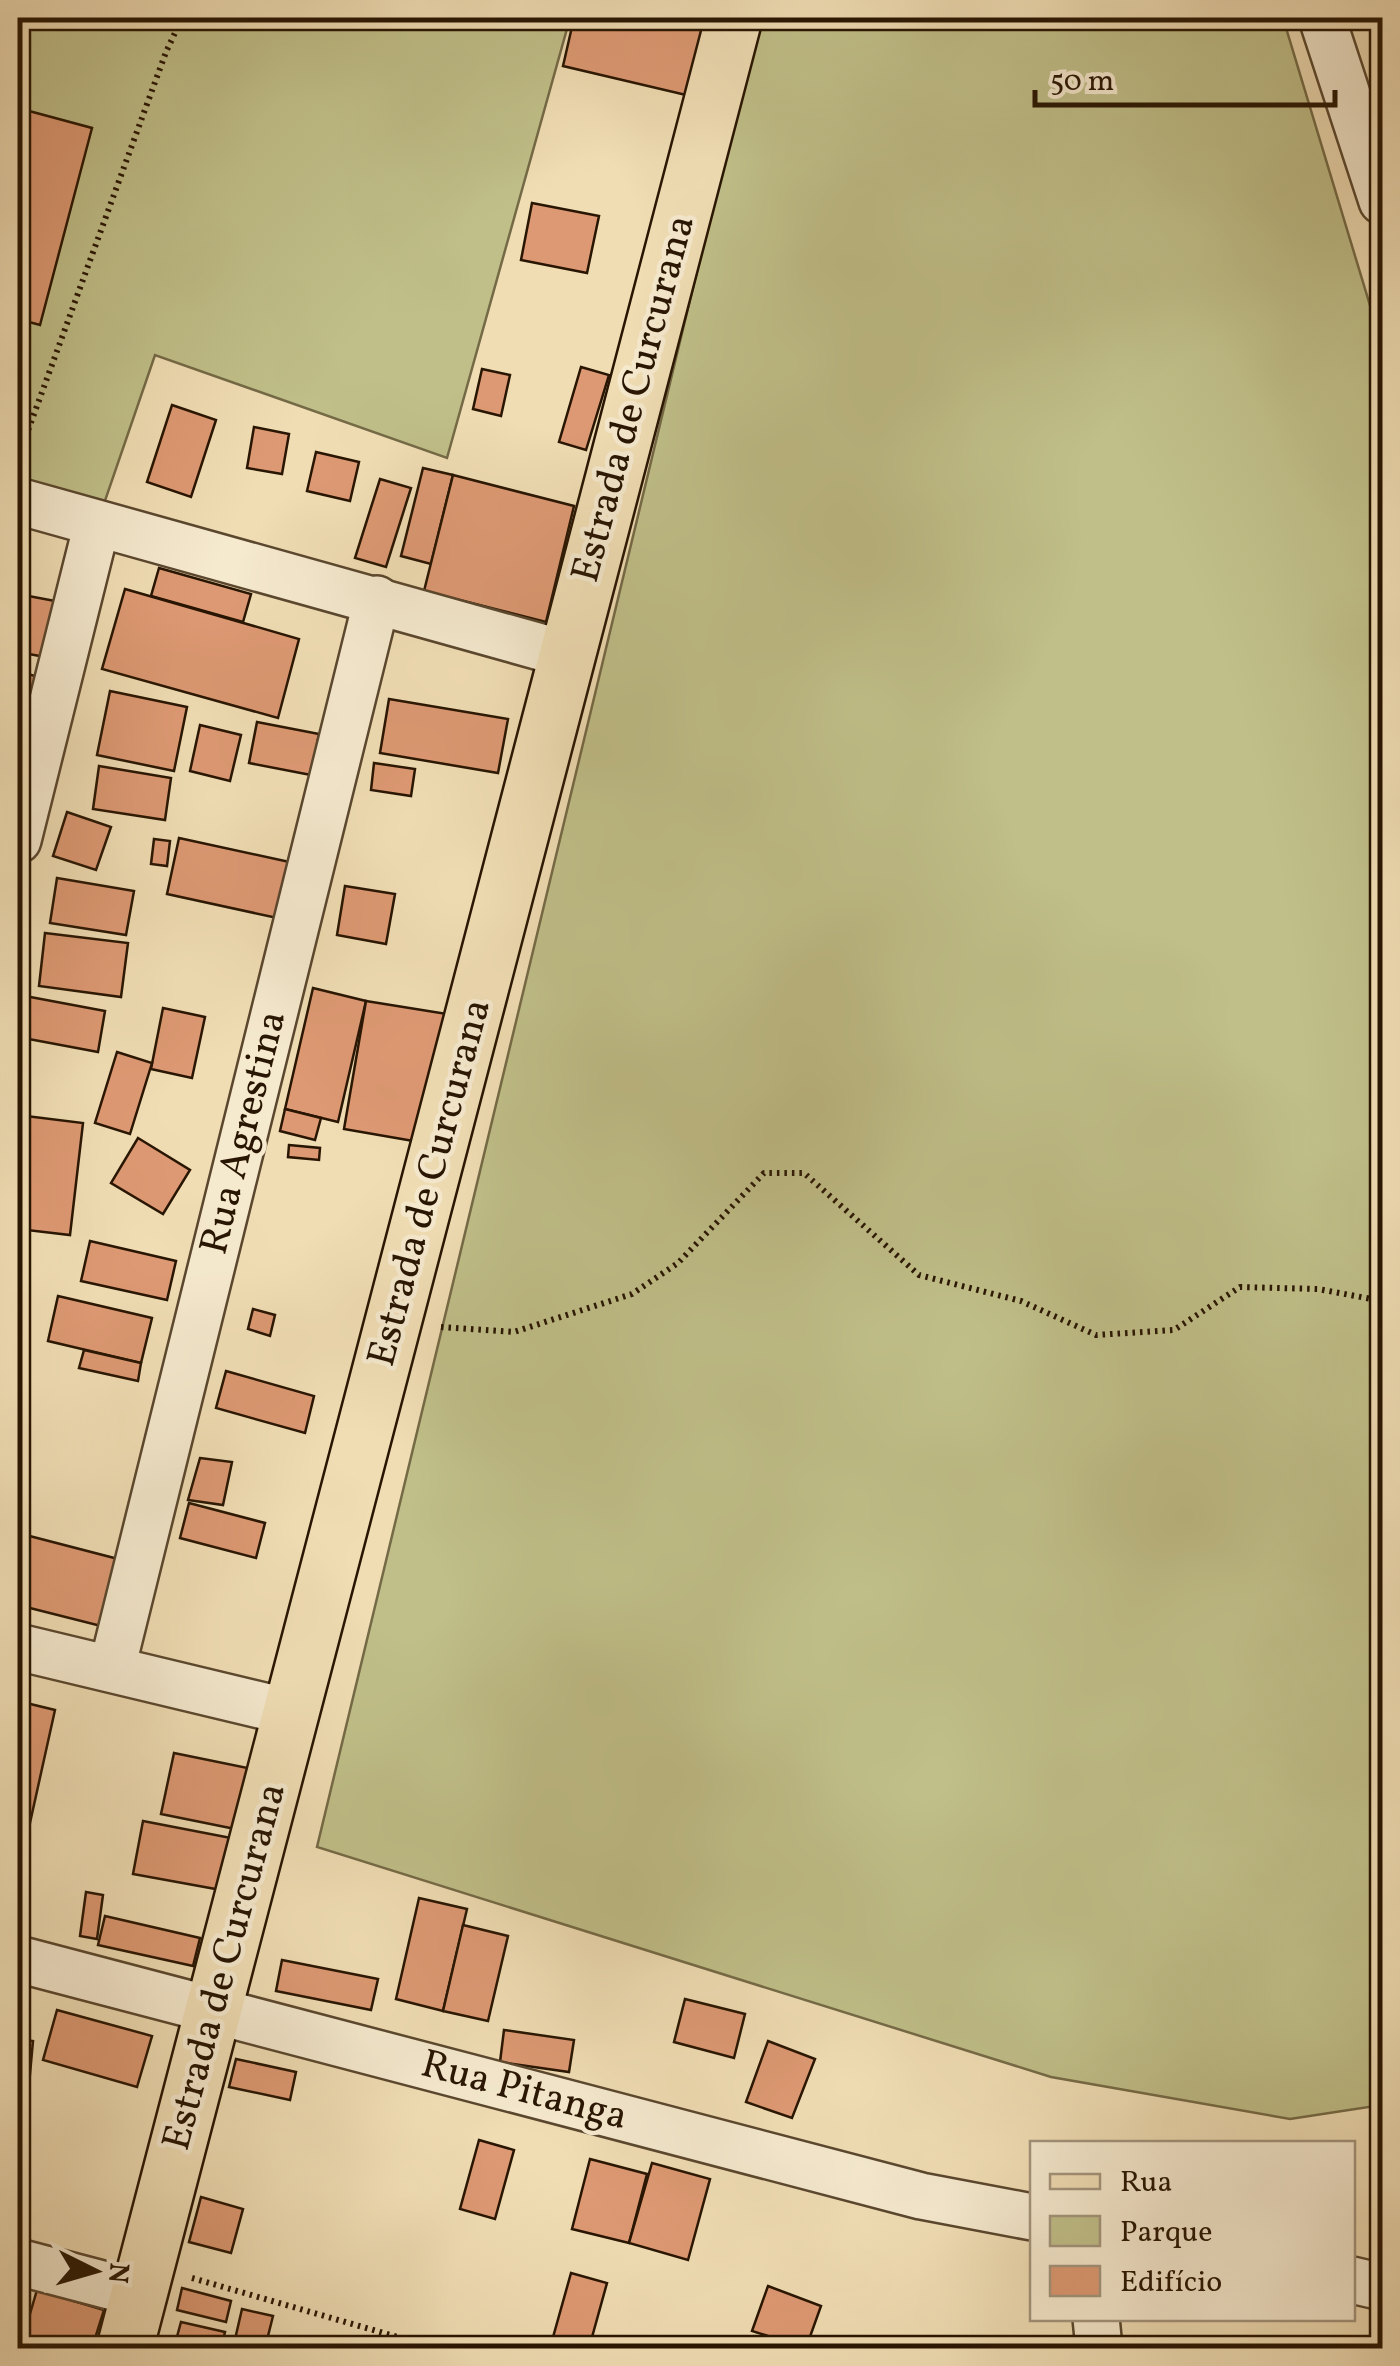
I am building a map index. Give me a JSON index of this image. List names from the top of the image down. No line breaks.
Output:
{"streets":{"main road":["Estrada de Curcurana"],"street":["Rua Agrestina","Rua Pitanga"]},"crossings":[["Estrada de Curcurana","Rua Pitanga"]],"legend":["Rua","Parque","Edifício"],"scale_bar":"50 m","north":"right"}
